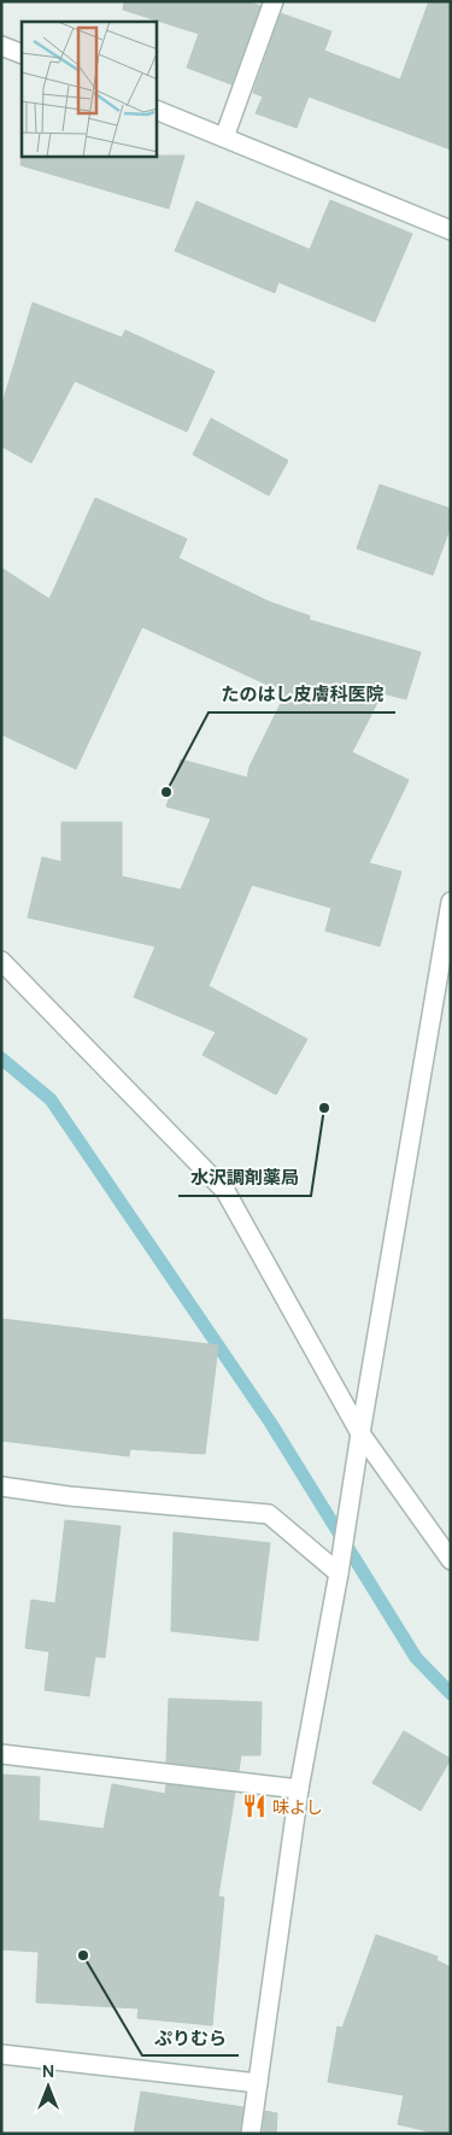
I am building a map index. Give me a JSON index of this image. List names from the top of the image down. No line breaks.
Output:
{"places":{"other":["たのはし皮膚科医院","水沢調剤薬局","ぷりむら"],"restaurant":["味よし"]},"north":"top"}
